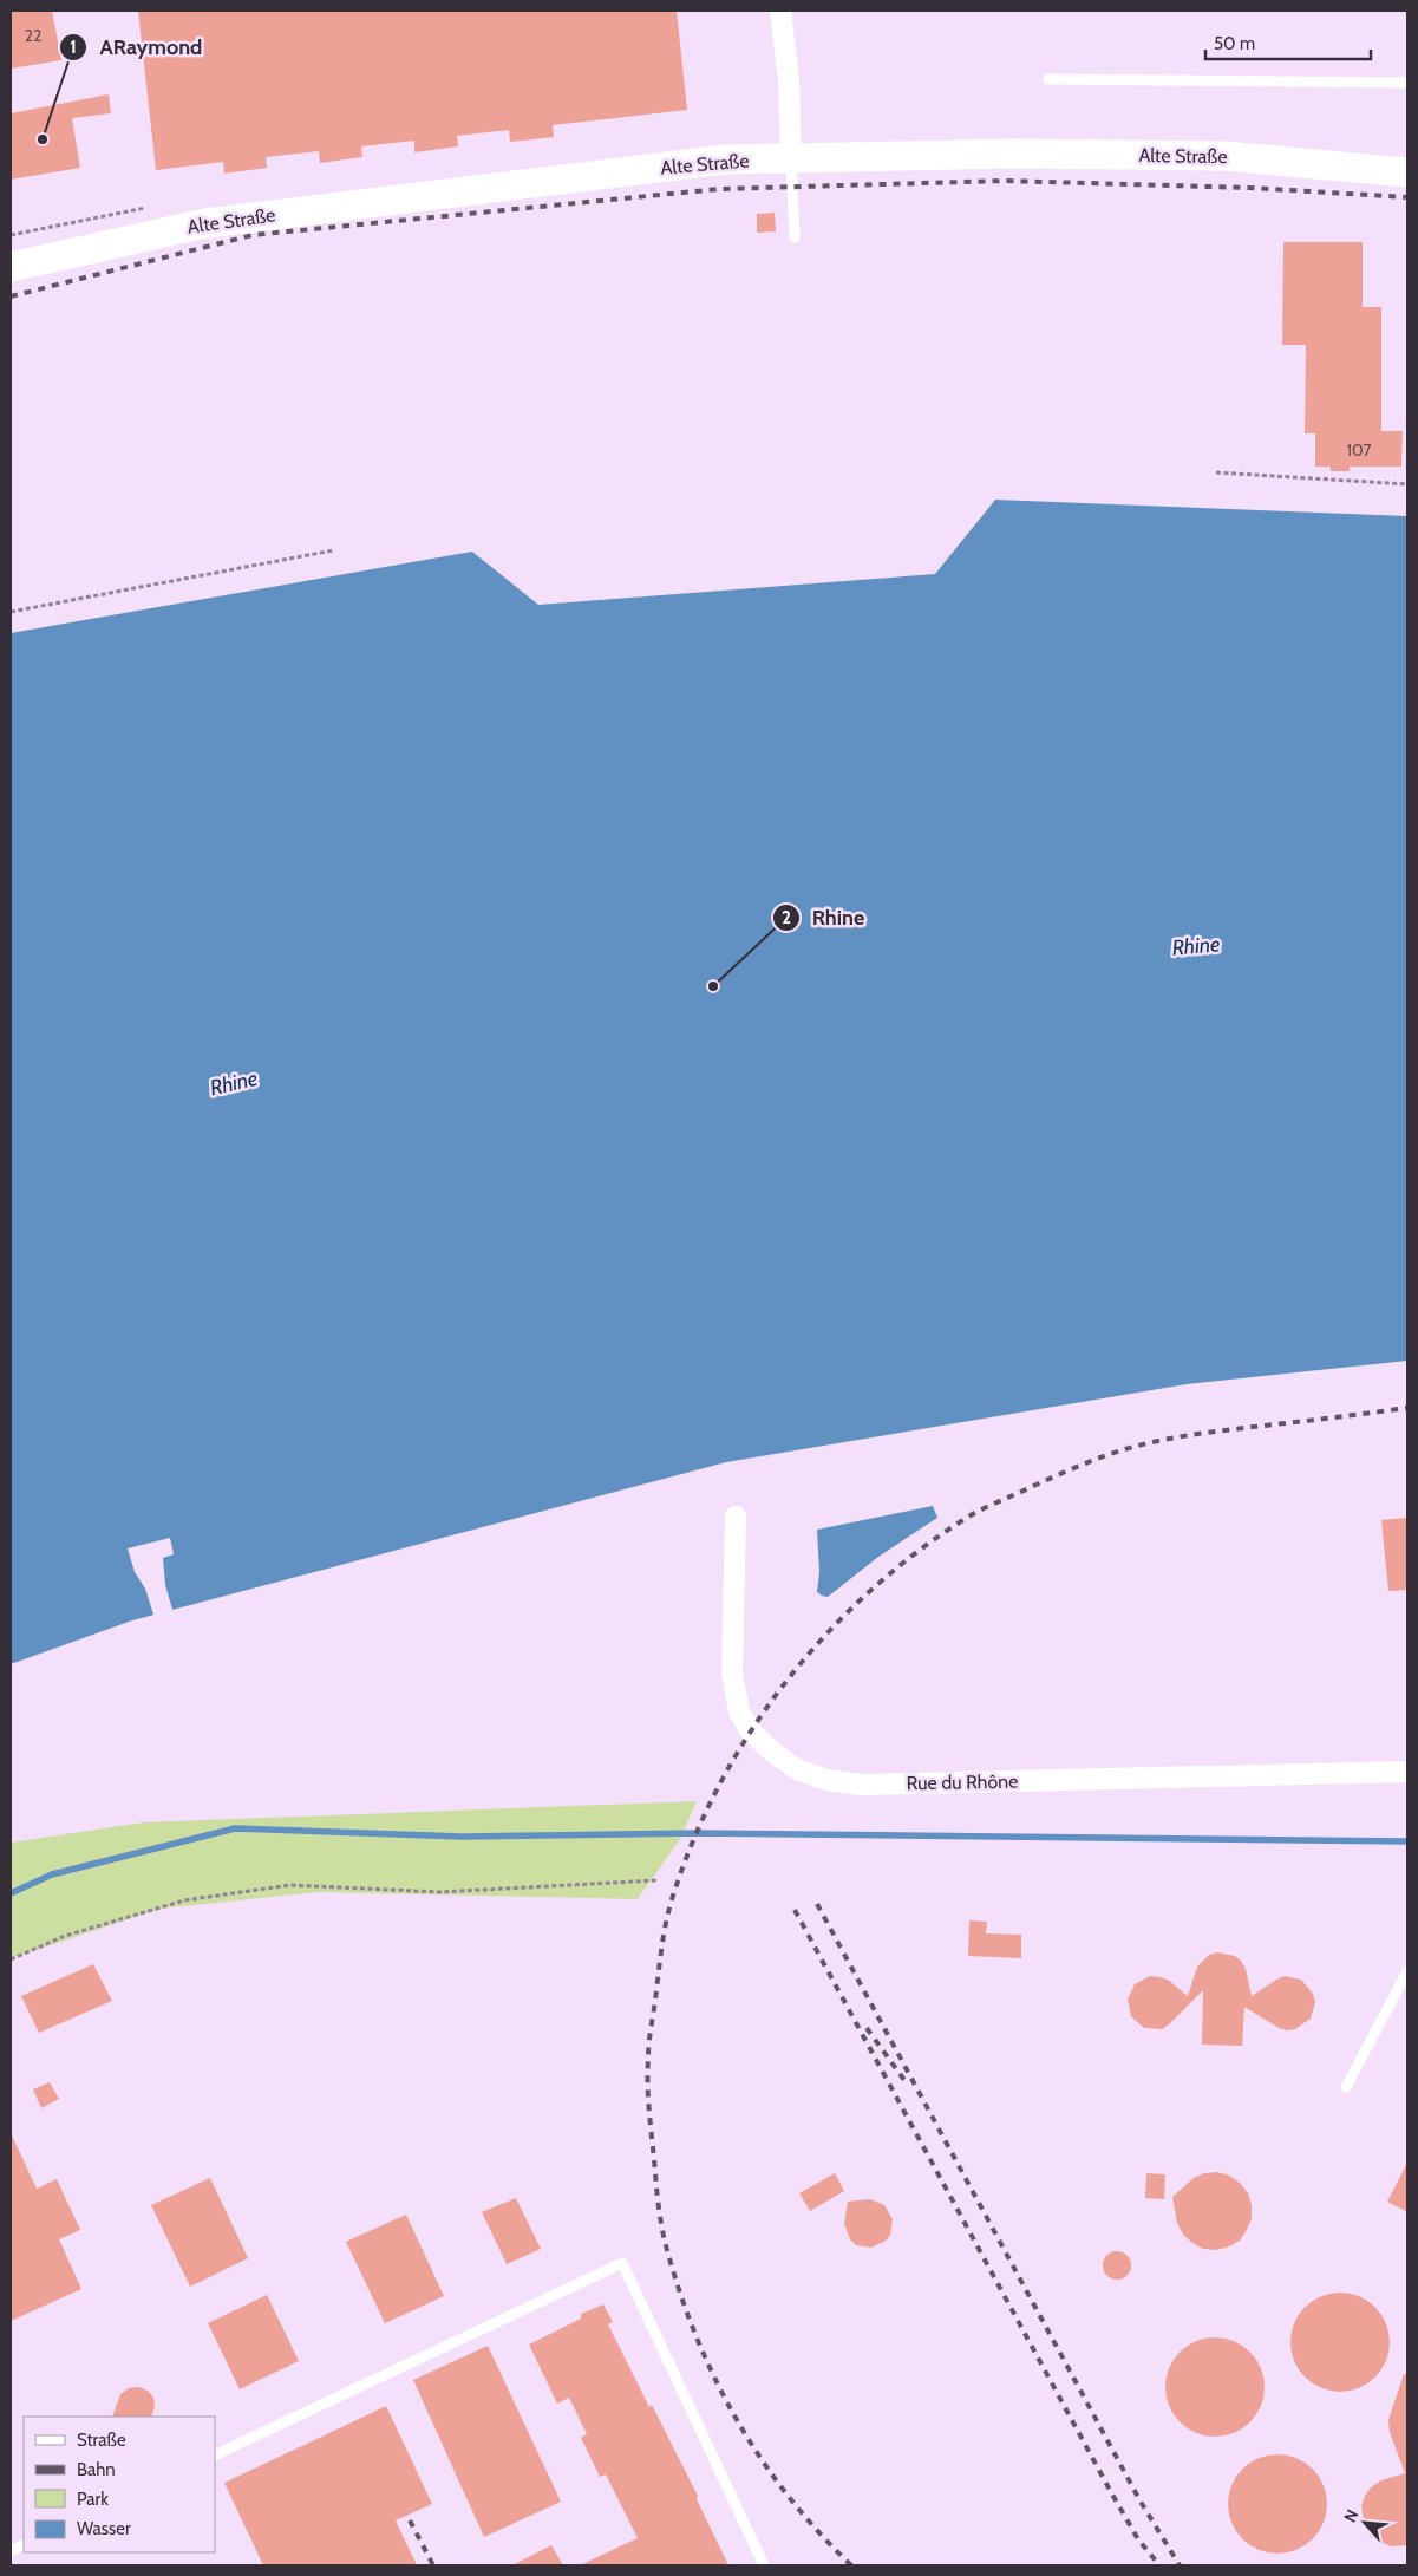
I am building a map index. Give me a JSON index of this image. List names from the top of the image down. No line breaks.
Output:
{"streets":{"street":["Alte Straße","Rue du Rhône"]},"water":["Rhine"],"places":["ARaymond","Rhine"],"house_numbers":["22","107"],"legend":["Straße","Bahn","Park","Wasser"],"scale_bar":"50 m","north":"top left"}
